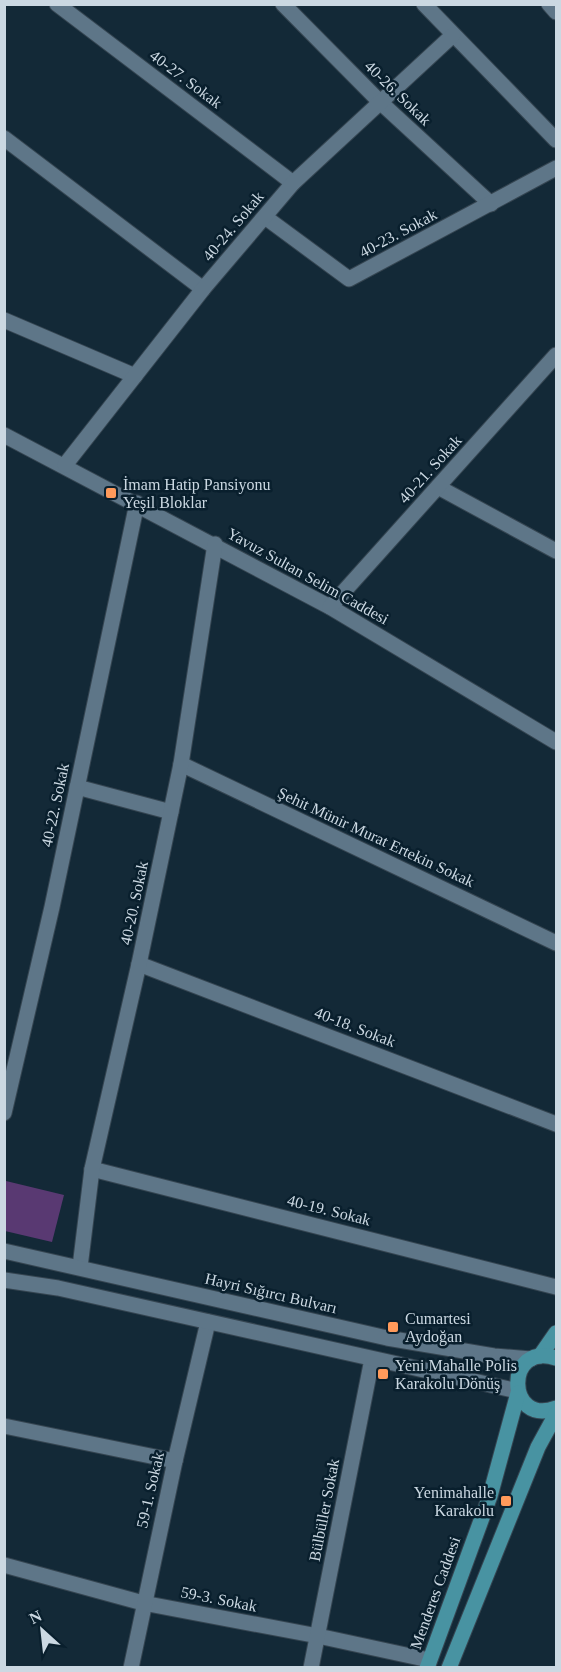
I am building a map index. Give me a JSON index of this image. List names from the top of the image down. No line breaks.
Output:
{"streets":{"main road":["Menderes Caddesi"],"street":["40-27. Sokak","40-26. Sokak","40-24. Sokak","40-23. Sokak","40-21. Sokak","Yavuz Sultan Selim Caddesi","40-22. Sokak","Şehit Münir Murat Ertekin Sokak","40-20. Sokak","40-18. Sokak","40-19. Sokak","Hayri Sığırcı Bulvarı","59-1. Sokak","Bülbüller Sokak","59-3. Sokak"]},"crossings":[["40-27. Sokak","40-24. Sokak"],["40-26. Sokak","40-24. Sokak"],["40-26. Sokak","40-23. Sokak"],["40-24. Sokak","40-23. Sokak"],["40-24. Sokak","Yavuz Sultan Selim Caddesi"],["40-21. Sokak","Yavuz Sultan Selim Caddesi"],["Yavuz Sultan Selim Caddesi","40-22. Sokak"],["Yavuz Sultan Selim Caddesi","40-20. Sokak"],["Şehit Münir Murat Ertekin Sokak","40-20. Sokak"],["40-20. Sokak","40-18. Sokak"],["40-20. Sokak","40-19. Sokak"],["40-20. Sokak","Hayri Sığırcı Bulvarı"],["Hayri Sığırcı Bulvarı","Menderes Caddesi"],["59-1. Sokak","59-3. Sokak"],["Bülbüller Sokak","59-3. Sokak"],["Menderes Caddesi","59-3. Sokak"]],"places":{"transit":["İmam Hatip Pansiyonu Yeşil Bloklar","Cumartesi Aydoğan","Yeni Mahalle Polis Karakolu Dönüş","Yenimahalle Karakolu"]},"north":"top left"}
